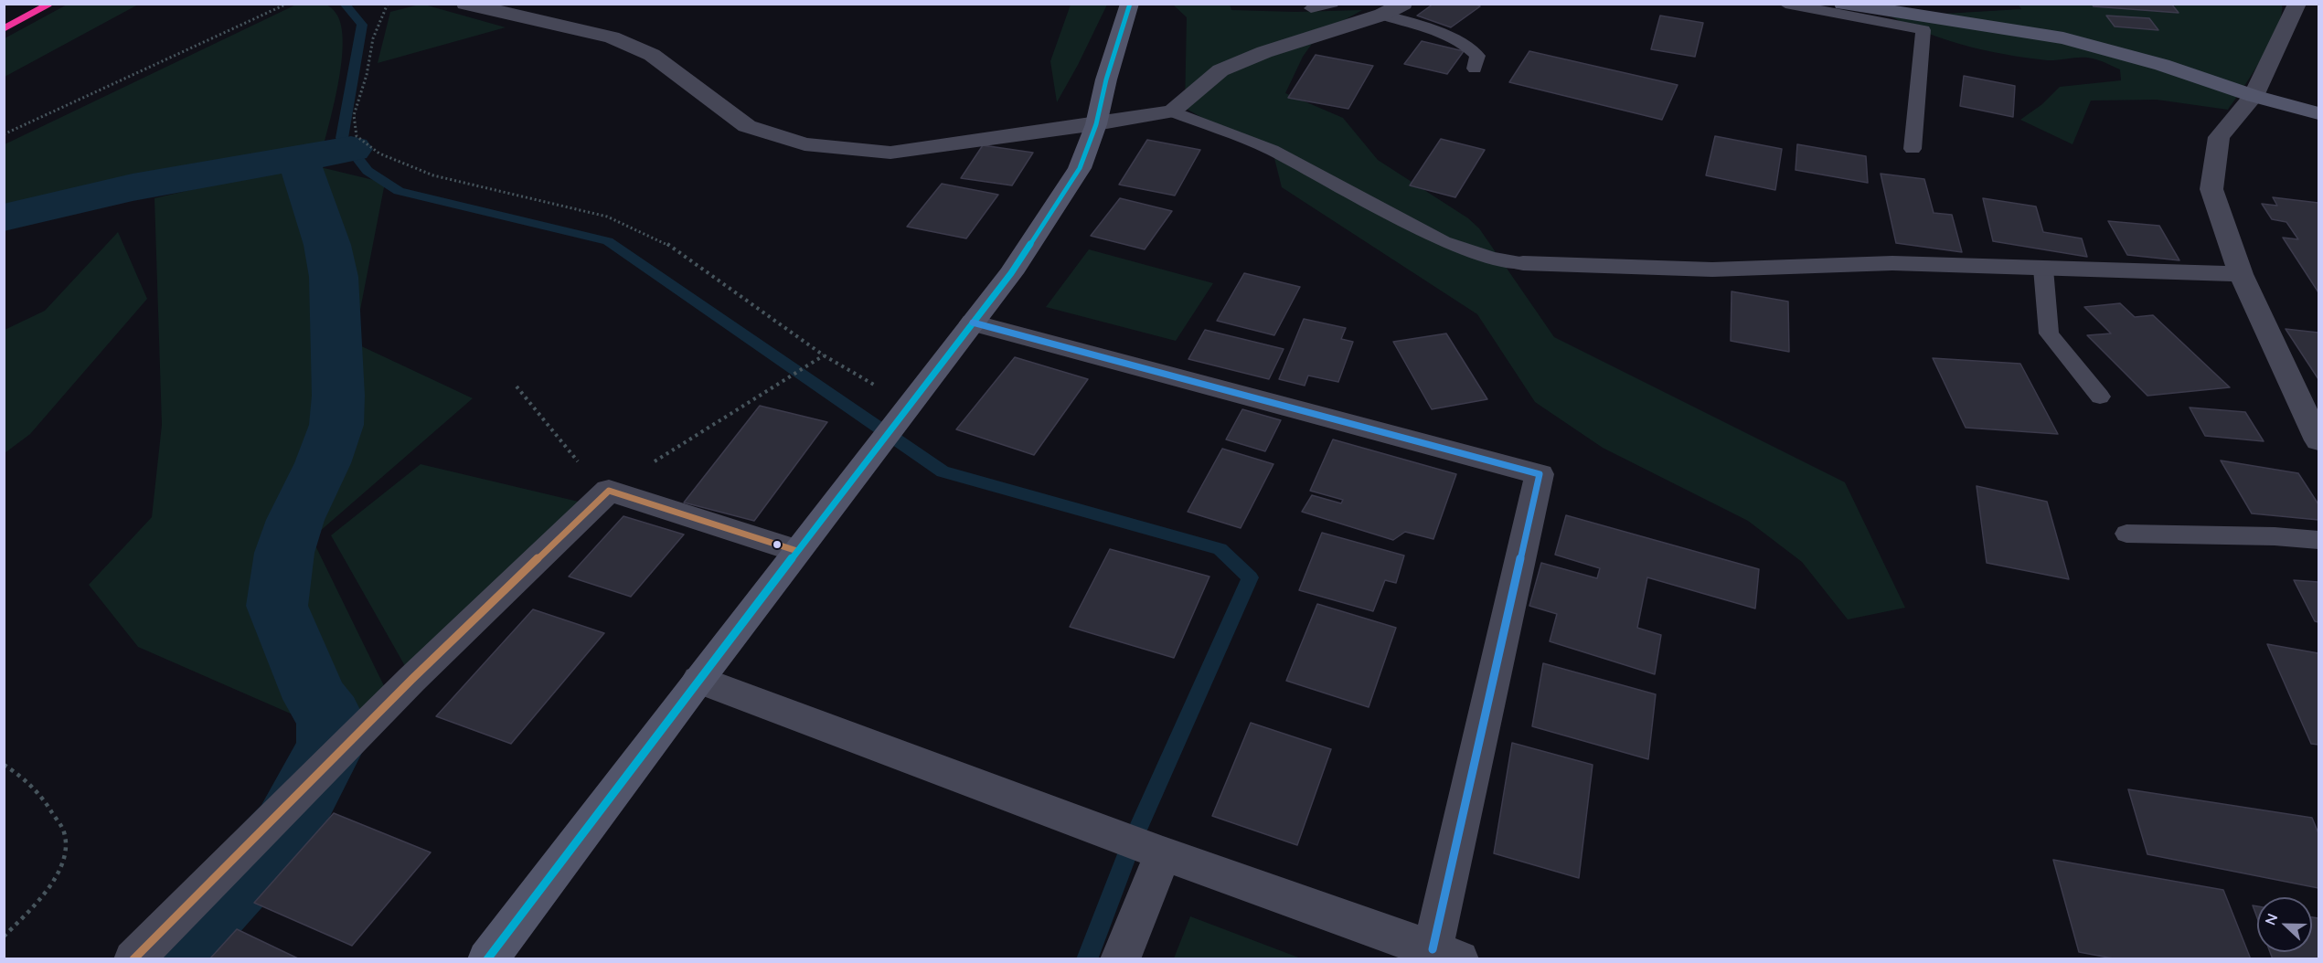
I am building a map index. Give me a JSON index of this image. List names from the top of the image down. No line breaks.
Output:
{"north":"left"}
